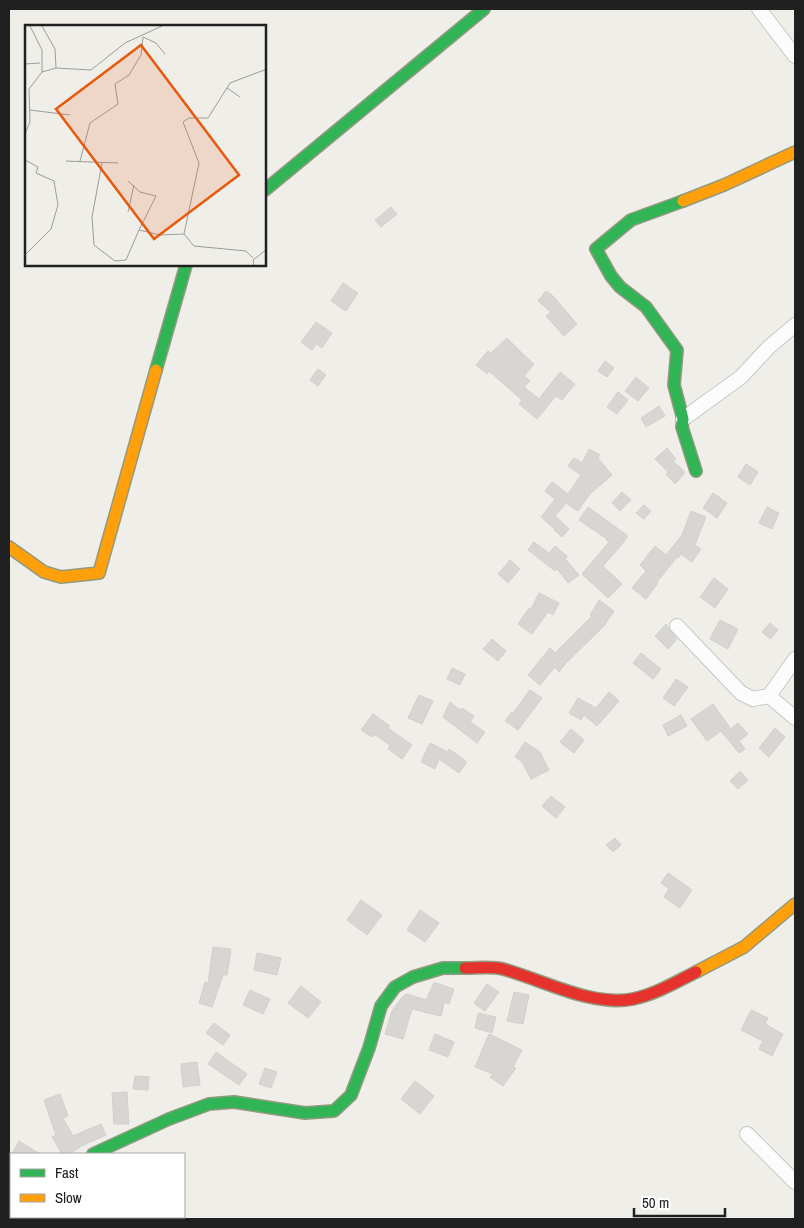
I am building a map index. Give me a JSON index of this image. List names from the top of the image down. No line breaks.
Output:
{"legend":["Fast","Slow"],"scale_bar":"50 m"}
